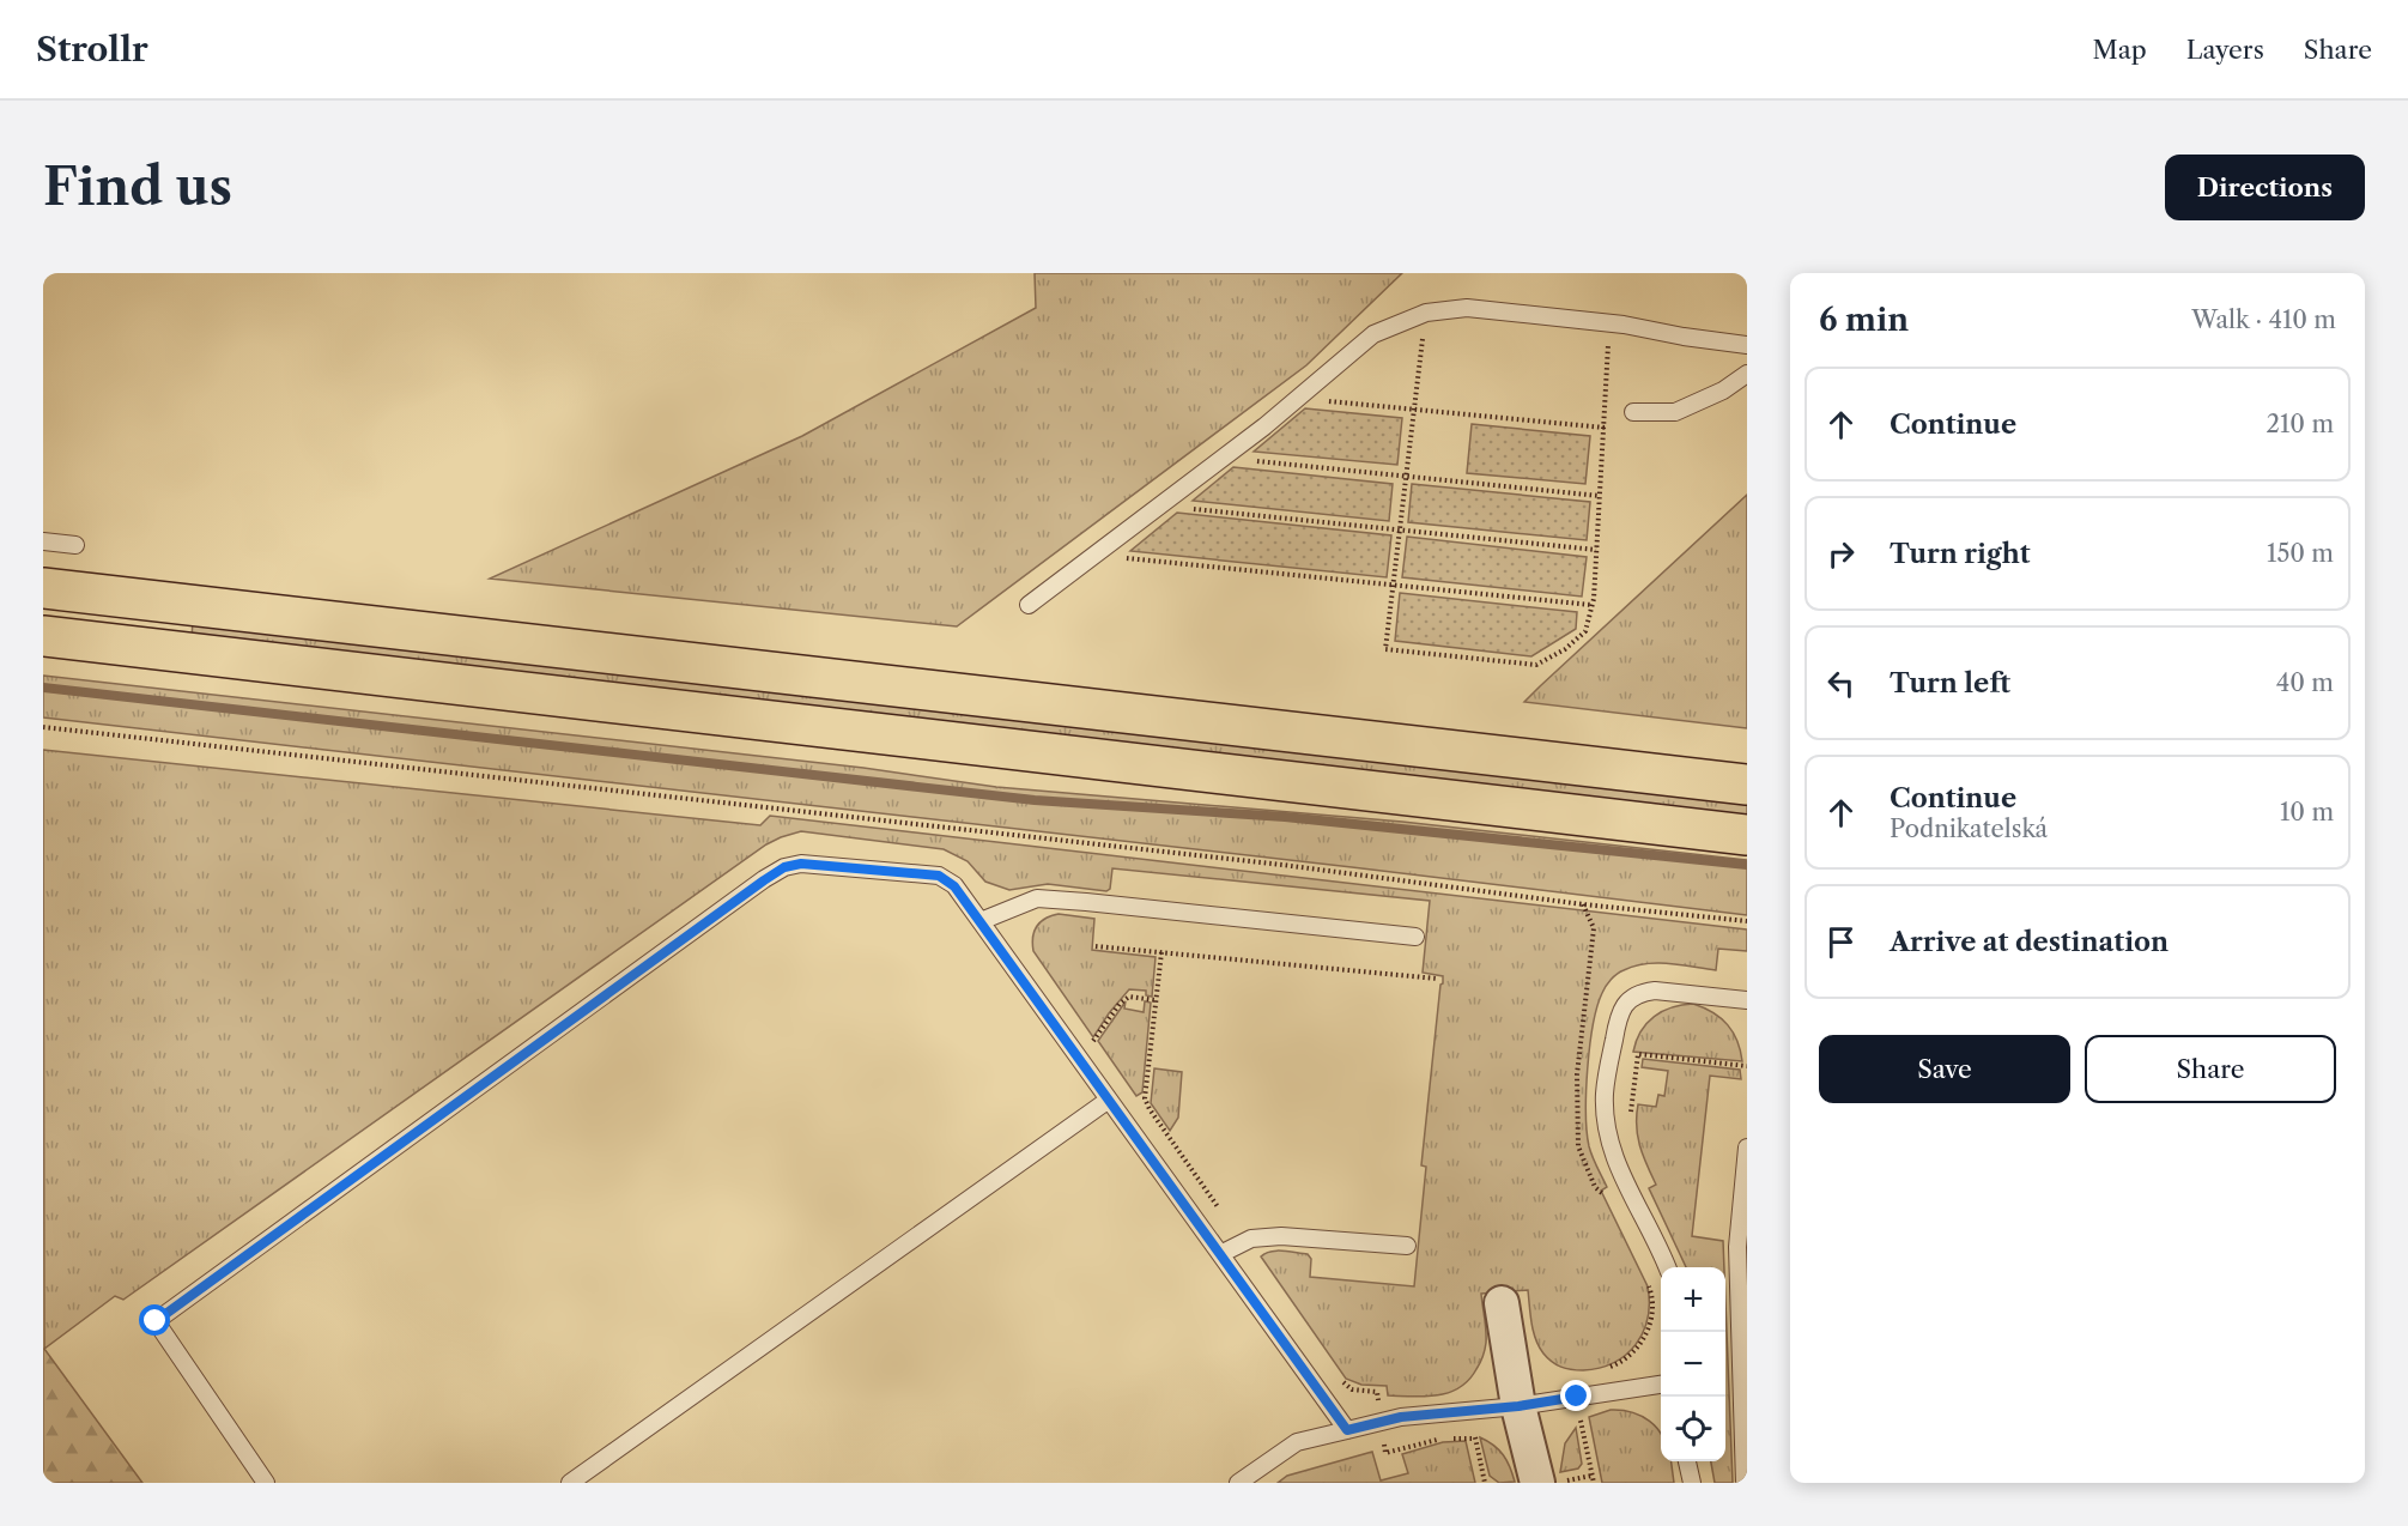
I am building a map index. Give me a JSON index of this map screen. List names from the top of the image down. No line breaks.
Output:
{"page":{"header":"Strollr","nav":["Map","Layers","Share"],"buttons":["Directions",["Save","Share"]],"title":"Find us","heading":["6 min","Walk · 410 m"],"list":[["Continue","210 m"],["Turn right","150 m"],["Turn left","40 m"],["Continue","Podnikatelská","10 m"],"Arrive at destination"],"map_buttons":["+","−"]}}
